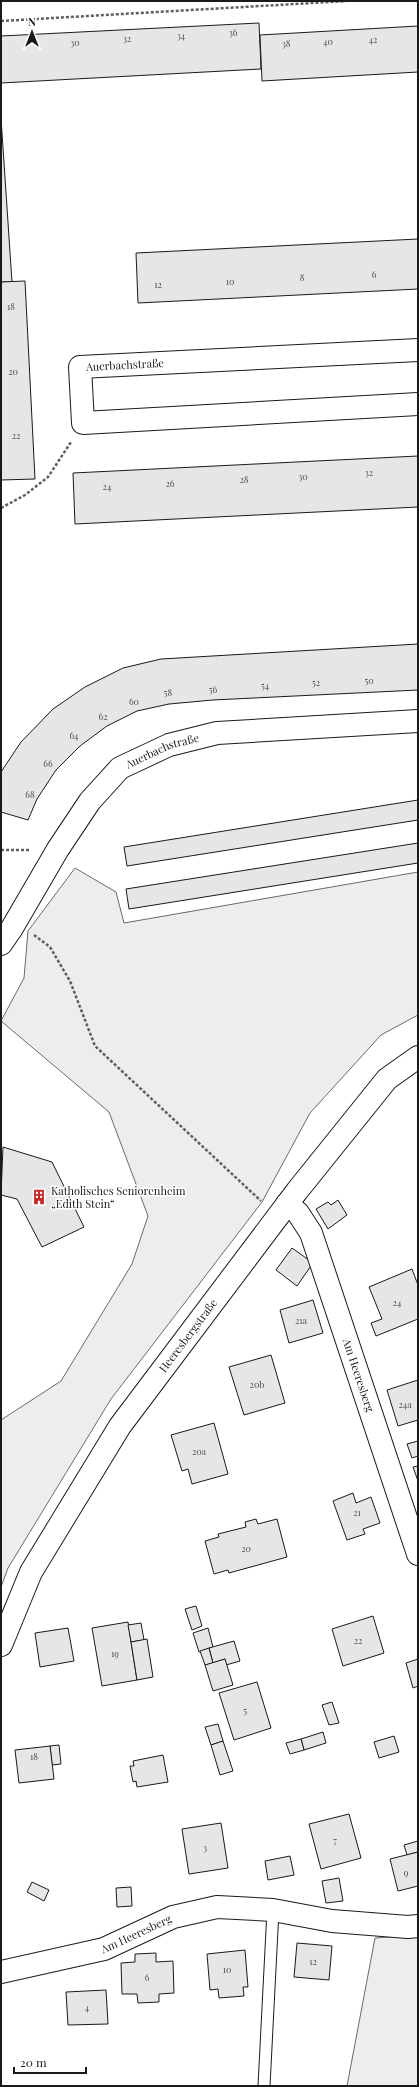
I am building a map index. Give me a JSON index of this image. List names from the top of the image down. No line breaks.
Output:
{"streets":{"street":["Auerbachstraße","Heeresbergstraße","Am Heeresberg"]},"crossings":[["Heeresbergstraße","Am Heeresberg"]],"places":{"building":["Katholisches Seniorenheim „Edith Stein“"]},"house_numbers":["36","34","32","42","40","30","38","6","8","10","12","18","20","22","32","30","28","26","24","50","52","54","56","58","60","62","64","66","68","24","21a","20b","24a","20a","21","20","22","19","5","18","7","3","9","12","10","6","4"],"scale_bar":"20 m","north":"top"}
